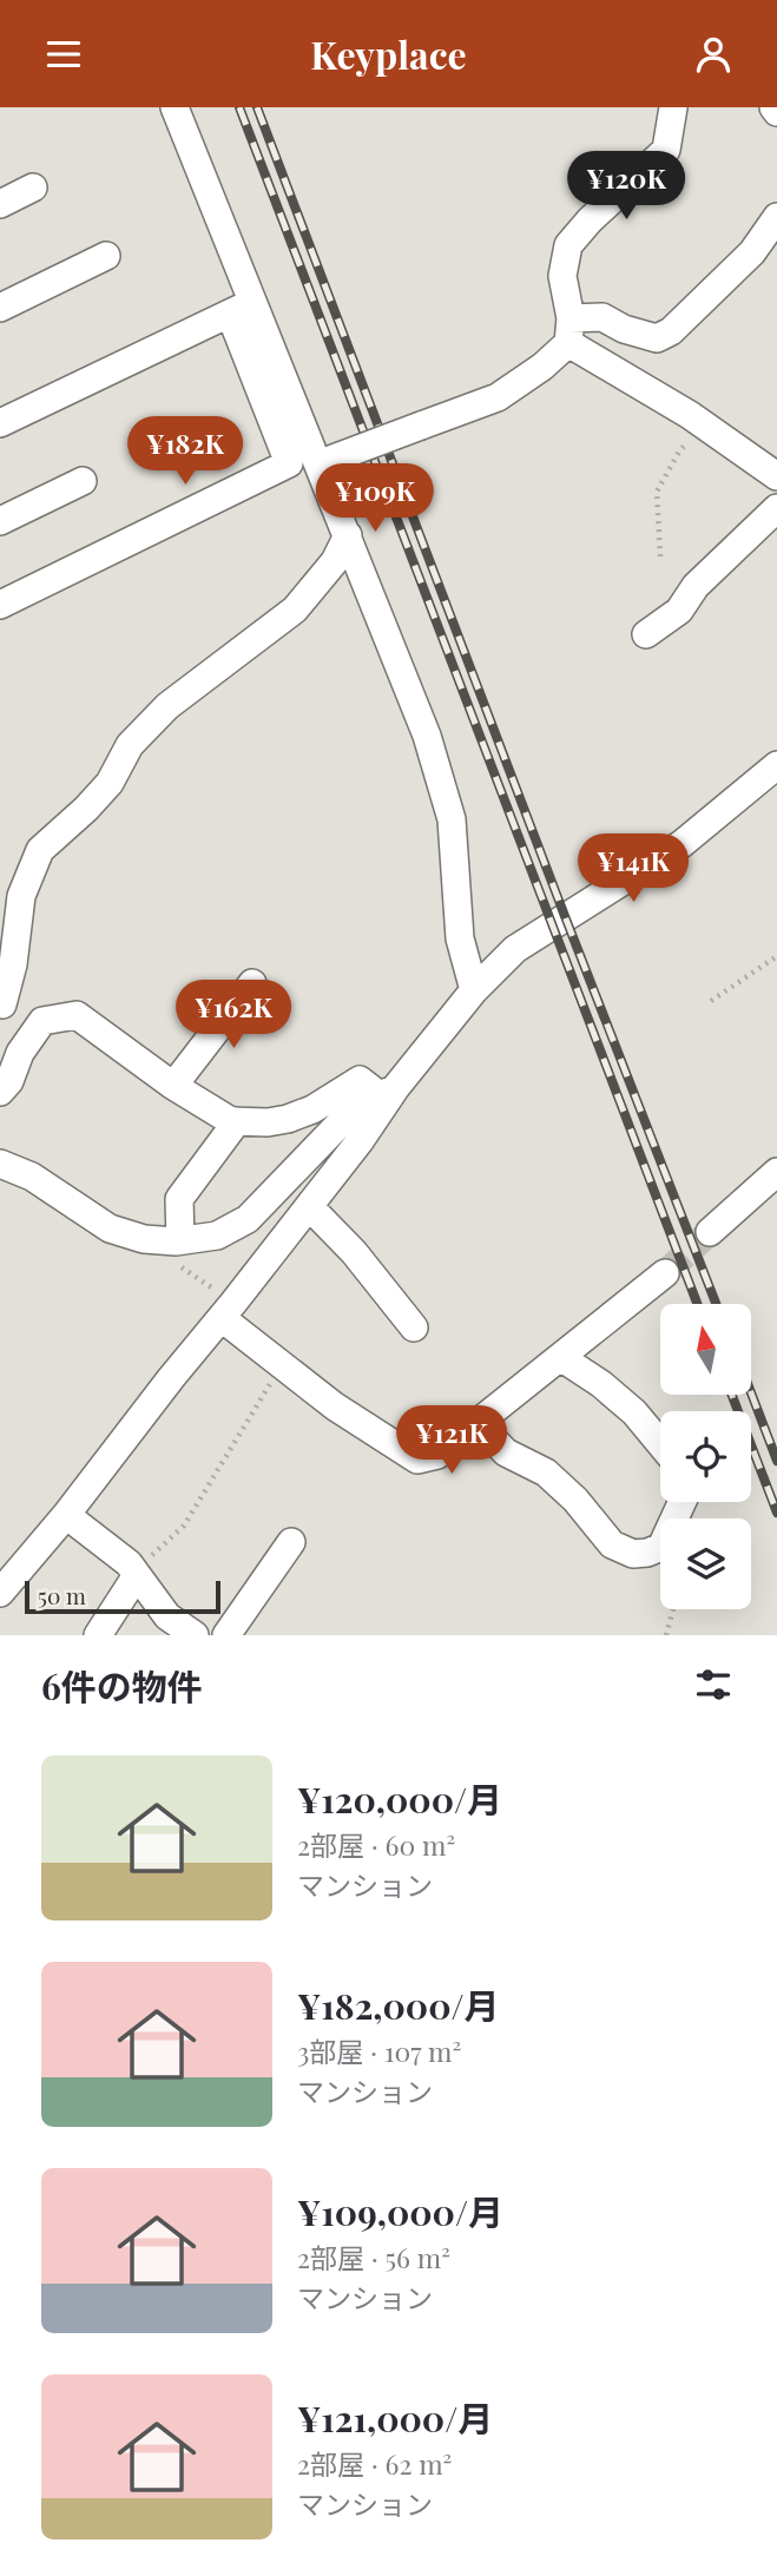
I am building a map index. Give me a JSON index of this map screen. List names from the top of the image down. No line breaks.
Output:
{"scale_bar":"50 m","north":"top","page":{"header":"Keyplace","price":["¥120K","¥182K","¥109K","¥141K","¥162K","¥121K"],"scale":"50 m","heading":"6件の物件","list":[{"name":"¥120,000/月","note":"2部屋 · 60 m² · マンション"},{"name":"¥182,000/月","note":"3部屋 · 107 m² · マンション"},{"name":"¥109,000/月","note":"2部屋 · 56 m² · マンション"},{"name":"¥121,000/月","note":"2部屋 · 62 m² · マンション"}]}}
